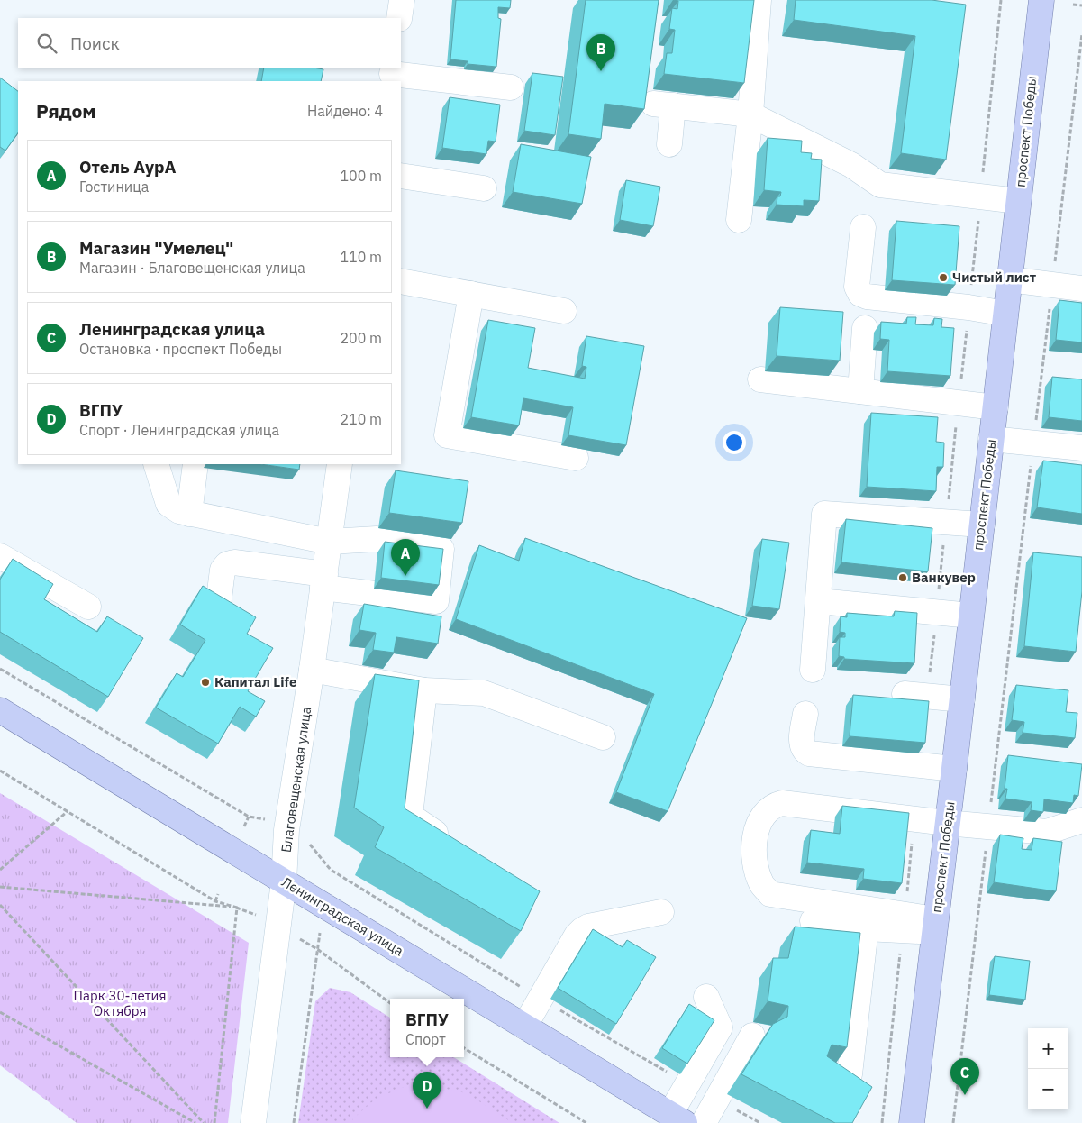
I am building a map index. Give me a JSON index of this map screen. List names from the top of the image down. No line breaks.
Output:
{"streets":{"main road":["проспект Победы","Ленинградская улица"],"street":["Благовещенская улица"]},"crossings":[["Благовещенская улица","Ленинградская улица"]],"parks":["Парк 30-летия Октября"],"places":["Чистый лист","Ванкувер","Капитал Life"],"page":{"search":"Поиск","pins":["B","A","C","D"],"heading":["Рядом","Найдено: 4"],"list":[{"mark":"A","name":"Отель АурА","note":"Гостиница","value":"100 m"},{"mark":"B","name":"Магазин \"Умелец\"","note":"Магазин · Благовещенская улица","value":"110 m"},{"mark":"C","name":"Ленинградская улица","note":"Остановка · проспект Победы","value":"200 m"},{"mark":"D","name":"ВГПУ","note":"Спорт · Ленинградская улица","value":"210 m"}],"popup":["ВГПУ","Спорт"],"map_buttons":["+","−"]}}
